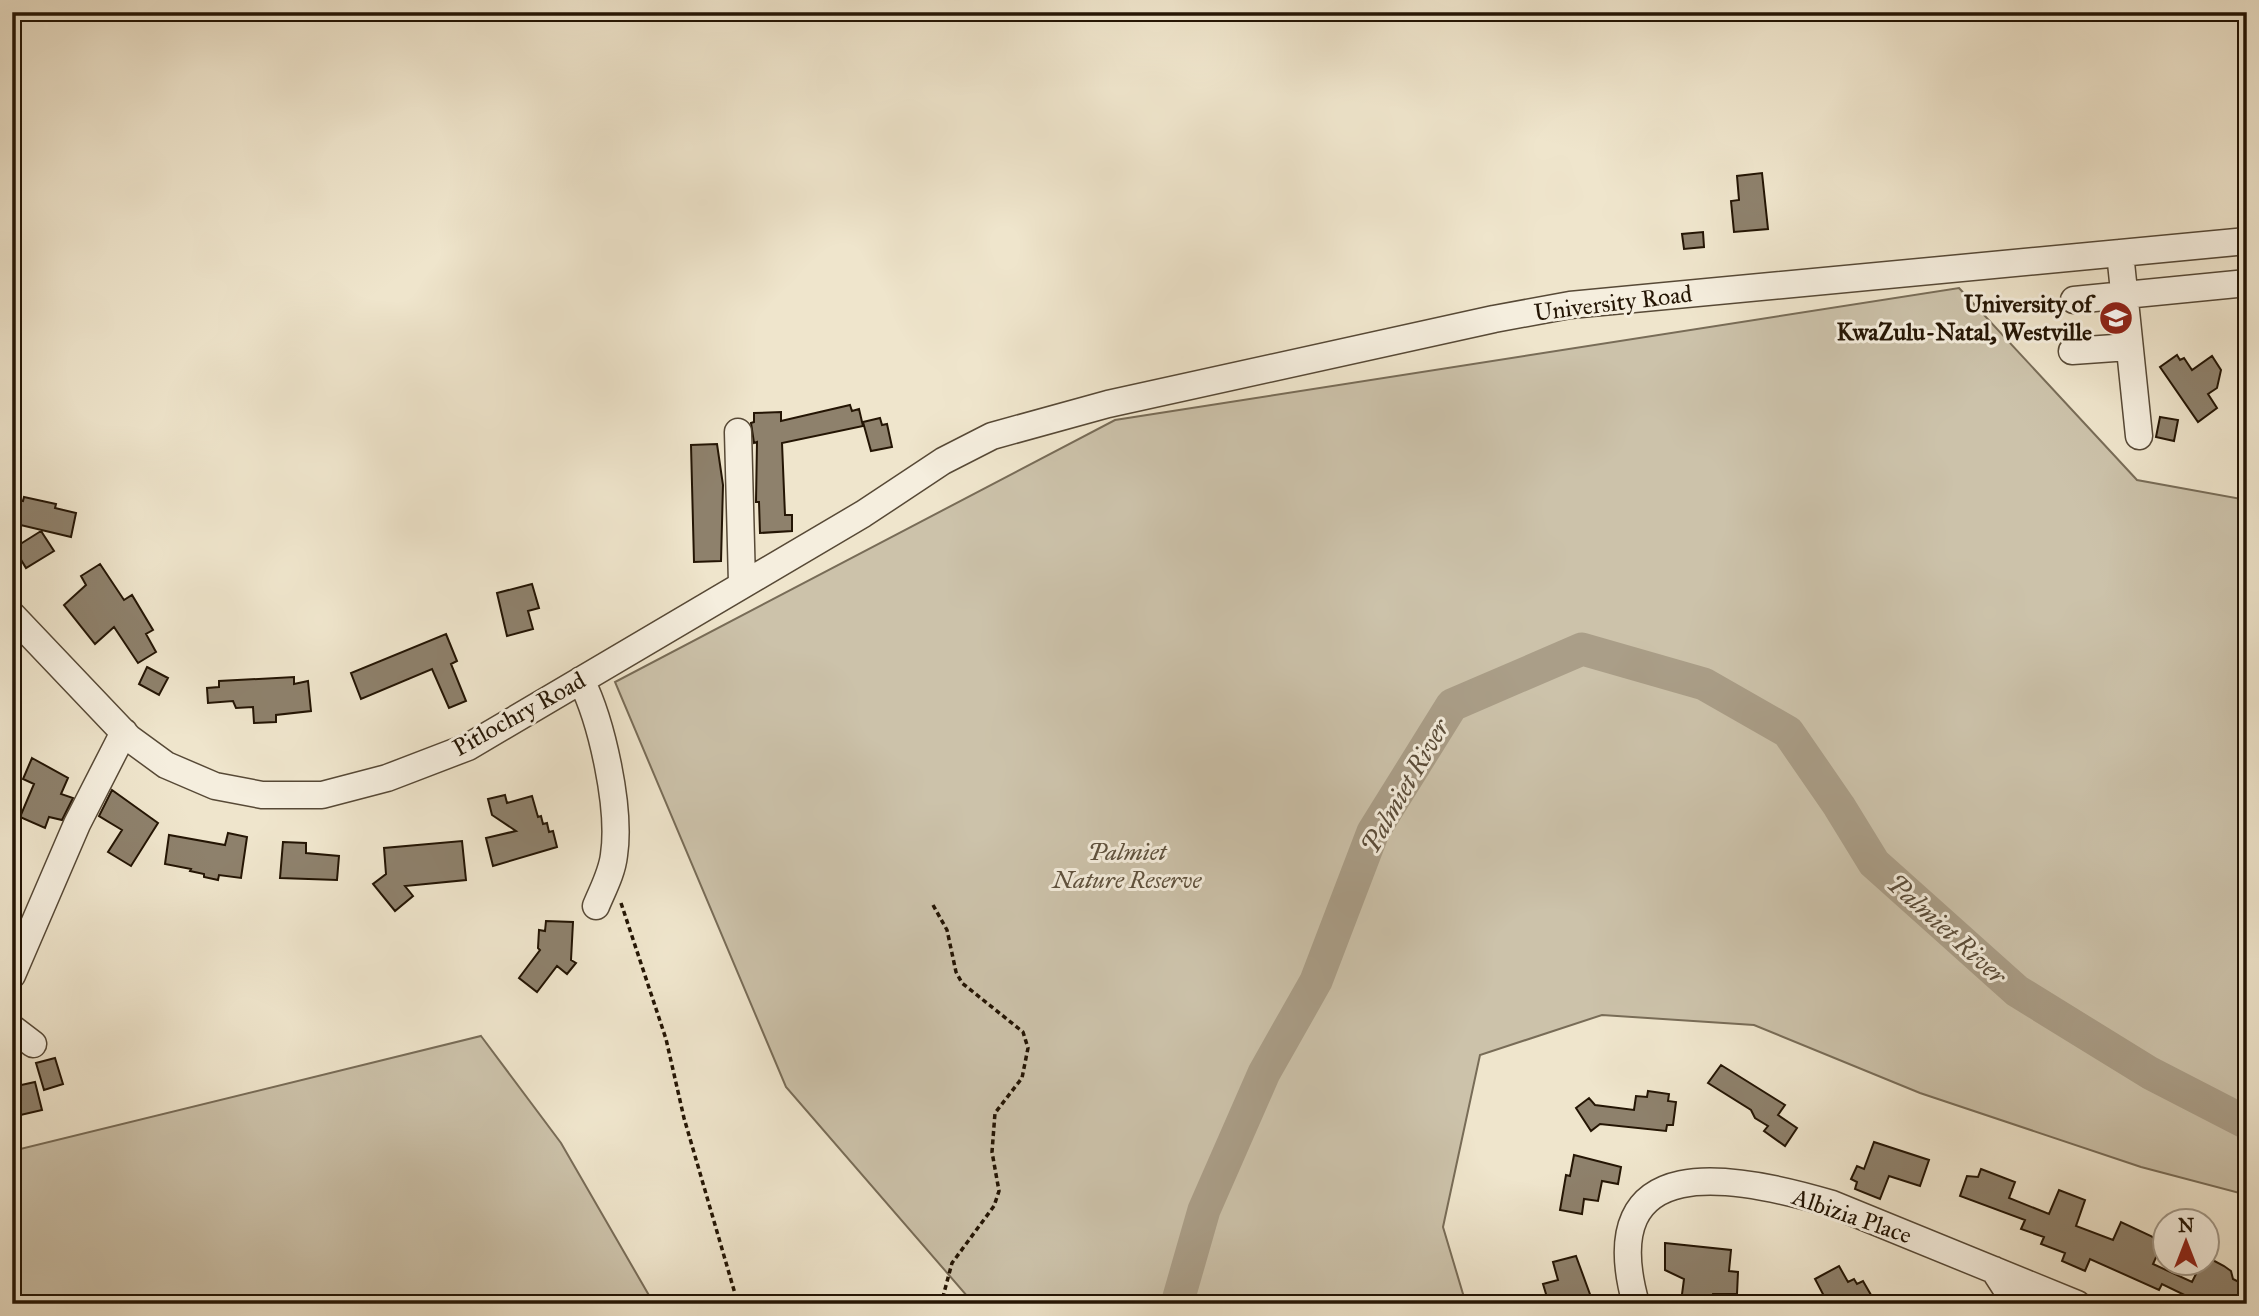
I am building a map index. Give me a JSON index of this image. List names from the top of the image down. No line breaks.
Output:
{"streets":{"street":["University Road","Pitlochry Road","Albizia Place"]},"crossings":[["University Road","Pitlochry Road"]],"water":["Palmiet River"],"parks":["Palmiet Nature Reserve"],"places":{"school or university":["University of KwaZulu-Natal, Westville"]},"north":"top"}
